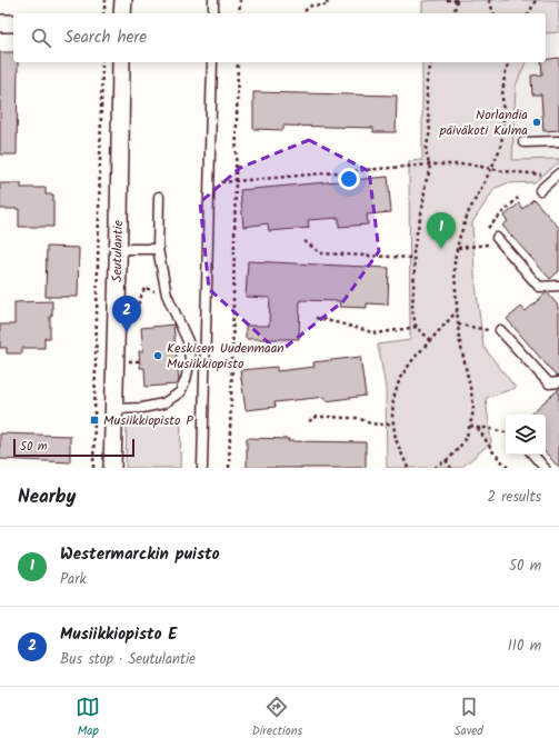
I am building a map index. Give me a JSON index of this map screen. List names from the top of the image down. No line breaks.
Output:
{"streets":{"street":["Seutulantie"]},"places":{"other":["Norlandia päiväkoti Kulma","Keskisen Uudenmaan Musiikkiopisto"],"transit":["Musiikkiopisto P"]},"scale_bar":"50 m","page":{"search":"Search here","pins":["1","2"],"scale":"50 m","heading":["Nearby","2 results"],"list":[{"mark":"1","name":"Westermarckin puisto","note":"Park","value":"50 m"},{"mark":"2","name":"Musiikkiopisto E","note":"Bus stop · Seutulantie","value":"110 m"}],"nav":["Map","Directions","Saved"]}}
